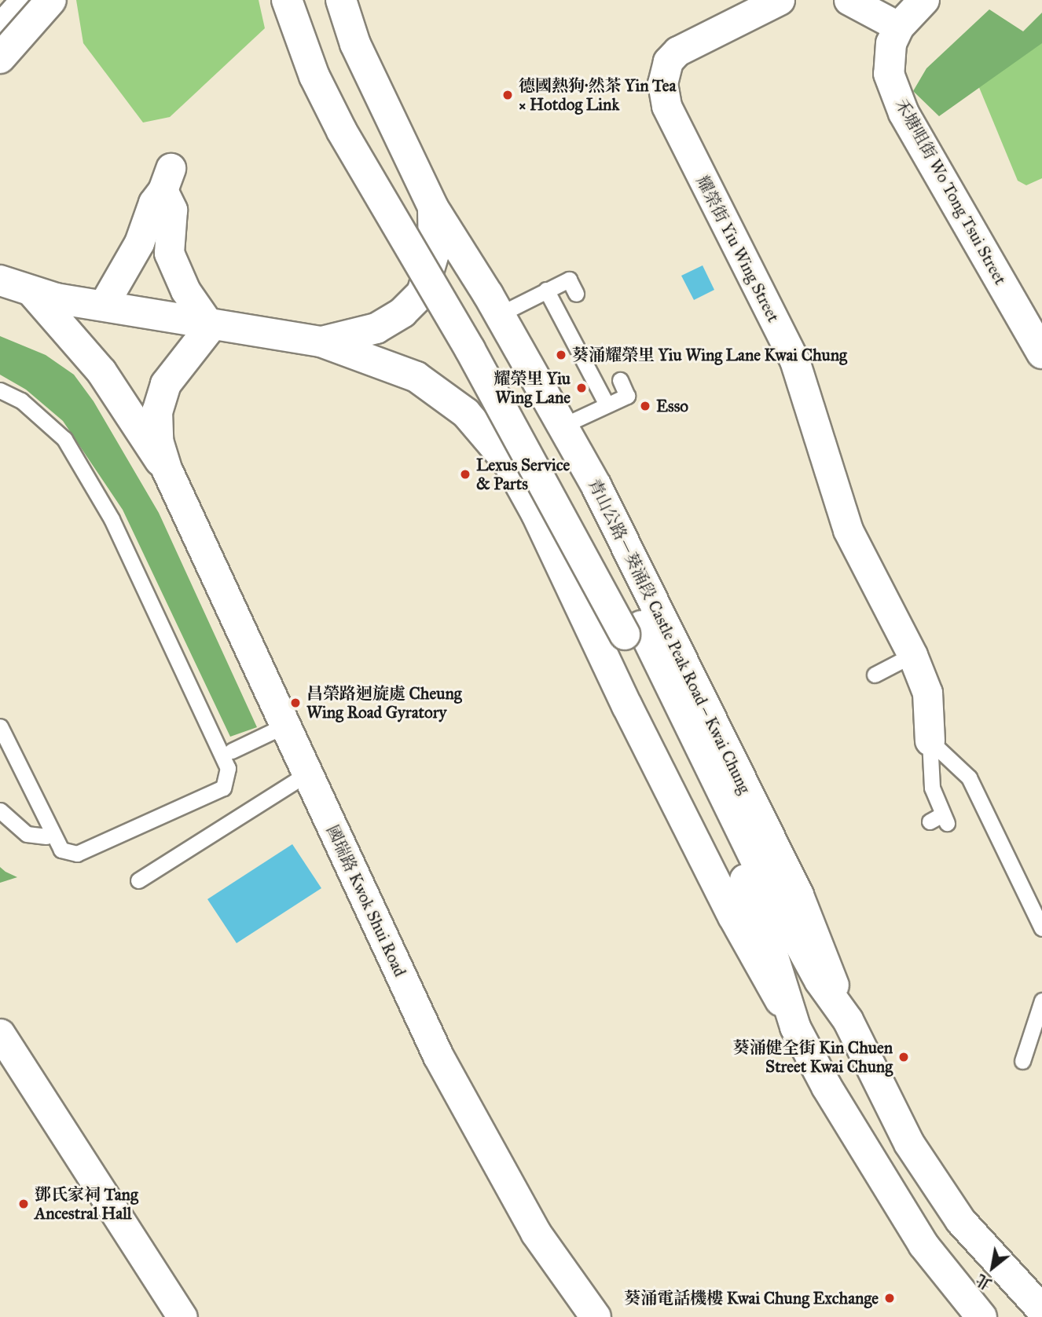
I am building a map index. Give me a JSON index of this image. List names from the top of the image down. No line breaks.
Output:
{"streets":{"main road":["禾塘咀街 Wo Tong Tsui Street","青山公路－葵涌段 Castle Peak Road – Kwai Chung","國瑞路 Kwok Shui Road"],"street":["耀榮街 Yiu Wing Street"]},"crossings":[["青山公路－葵涌段 Castle Peak Road – Kwai Chung","國瑞路 Kwok Shui Road"]],"places":["德國熱狗·然茶 Yin Tea × Hotdog Link","葵涌耀榮里 Yiu Wing Lane Kwai Chung","耀榮里 Yiu Wing Lane","Esso","Lexus Service & Parts","昌榮路迴旋處 Cheung Wing Road Gyratory","葵涌健全街 Kin Chuen Street Kwai Chung","鄧氏家祠 Tang Ancestral Hall","葵涌電話機樓 Kwai Chung Exchange"],"north":"bottom left"}
